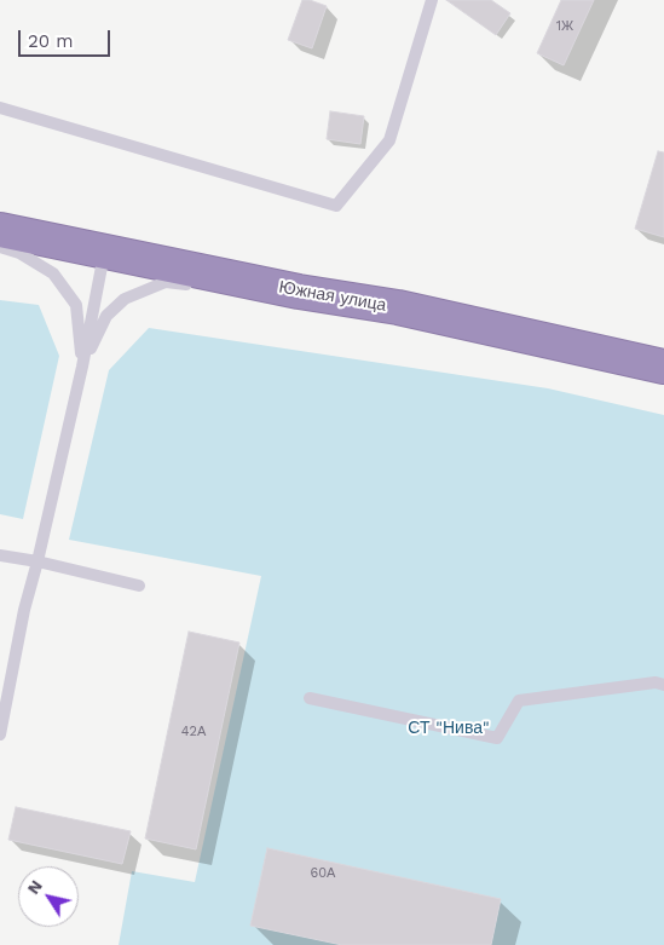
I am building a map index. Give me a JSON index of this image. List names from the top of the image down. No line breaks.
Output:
{"streets":{"highway":["Южная улица"]},"parks":["СТ \"Нива\""],"house_numbers":["1Ж","42А","60А"],"scale_bar":"20 m","north":"top left"}
